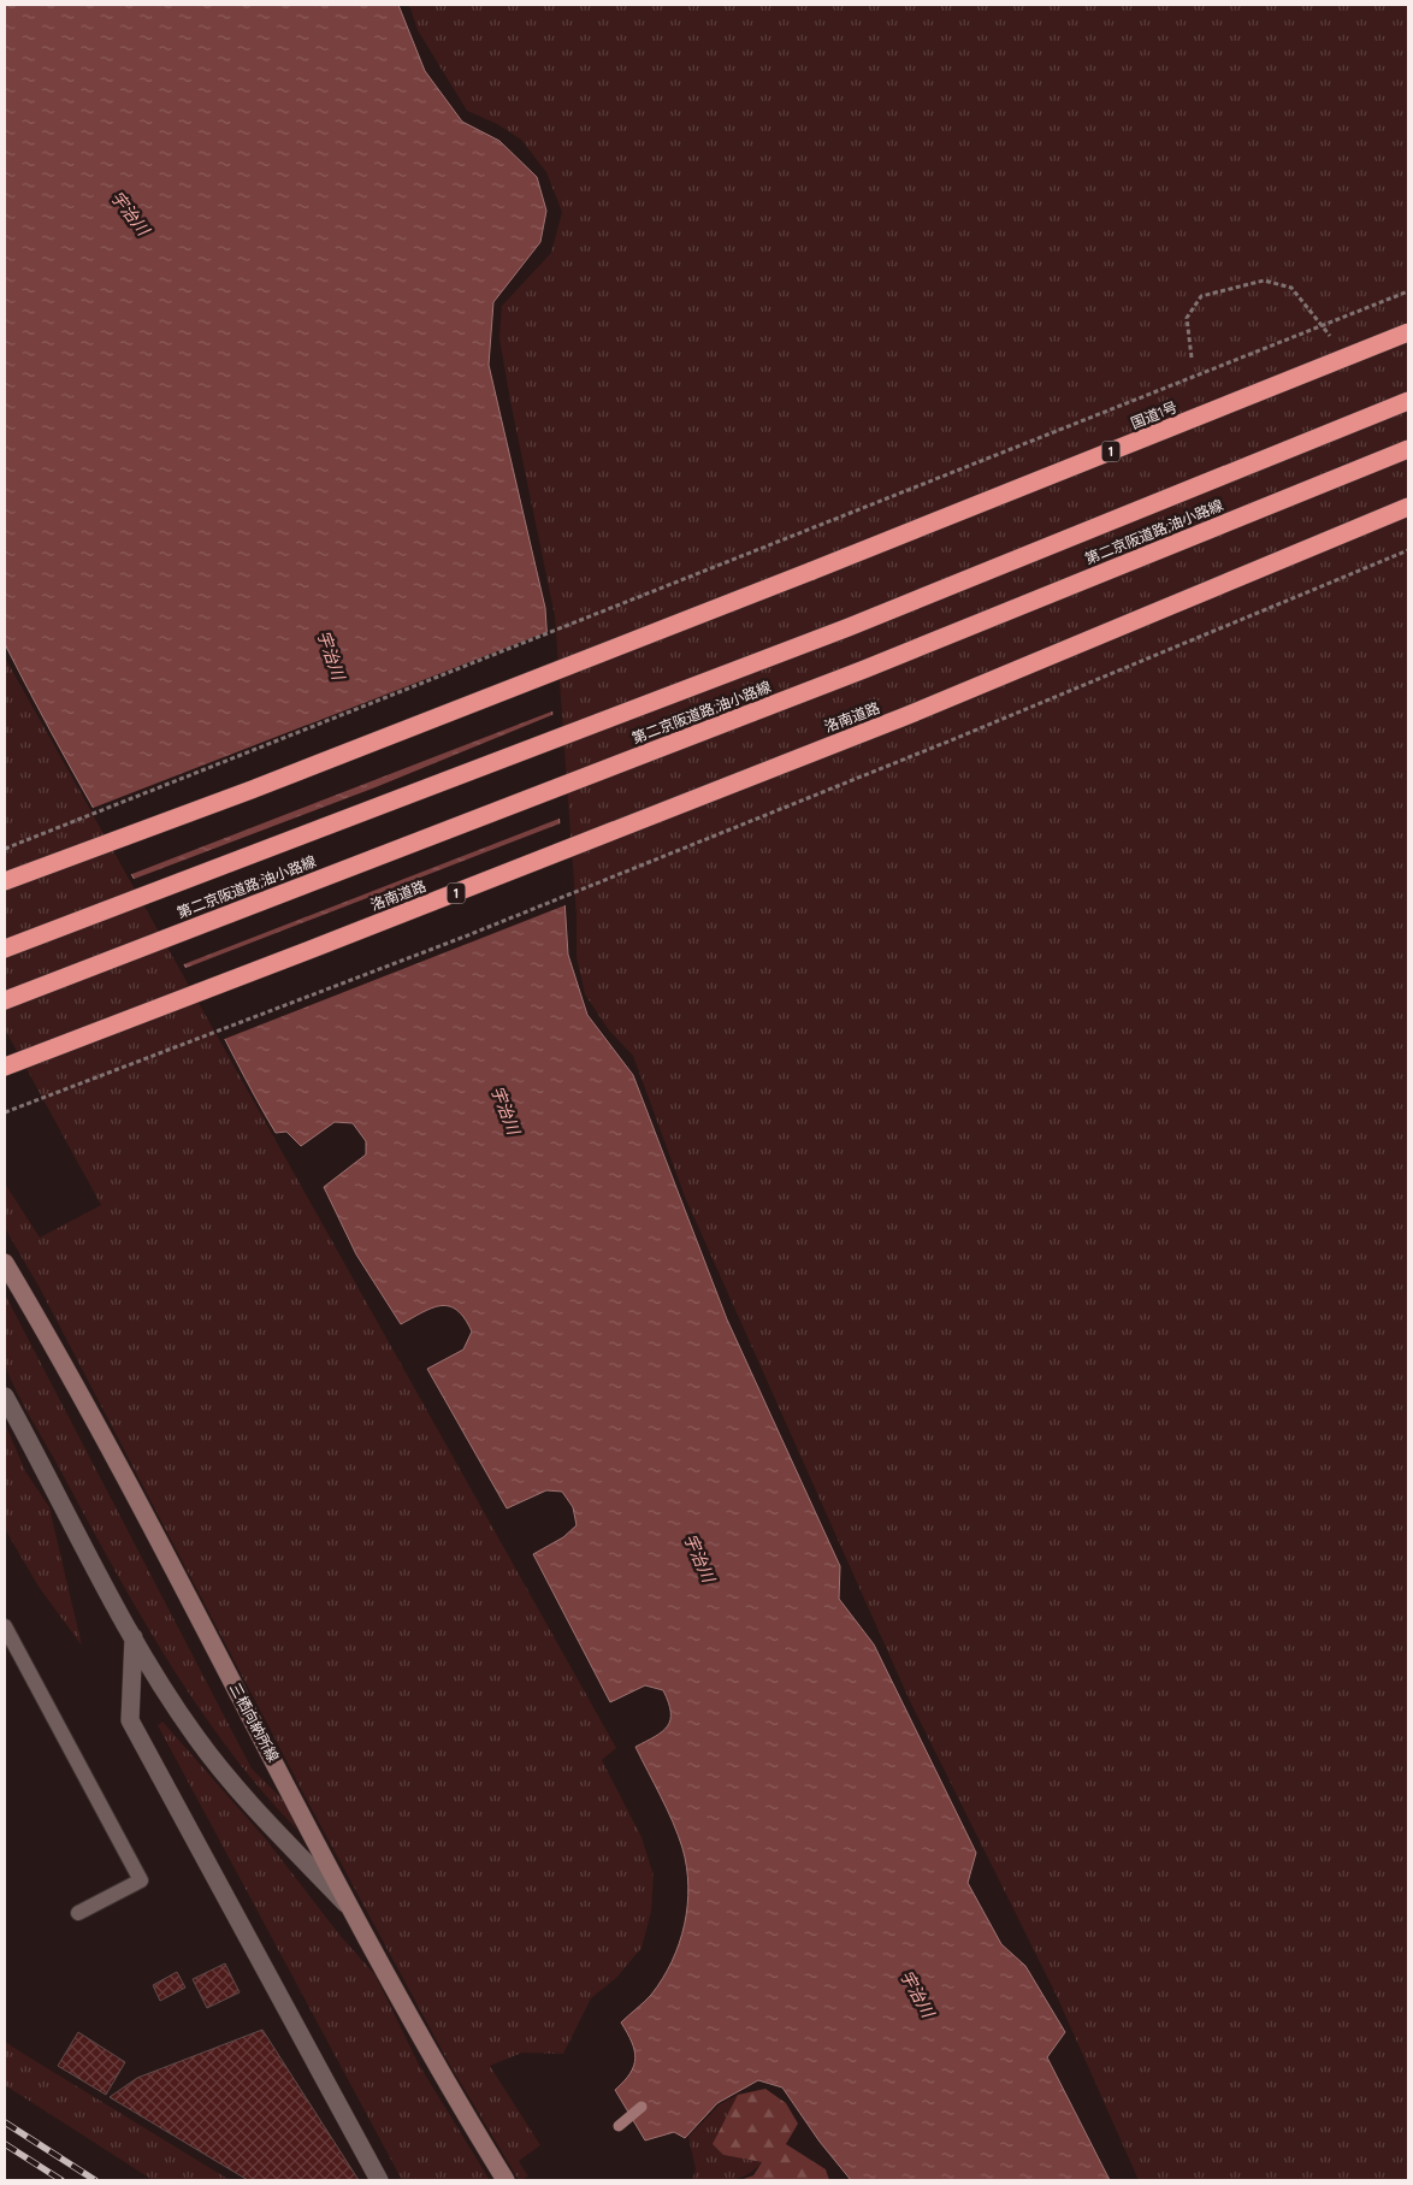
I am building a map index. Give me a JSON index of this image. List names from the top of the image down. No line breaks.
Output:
{"streets":{"highway":["国道1号","1","第二京阪道路;油小路線","洛南道路"],"main road":["三栖向納所線"]},"water":["宇治川"]}
